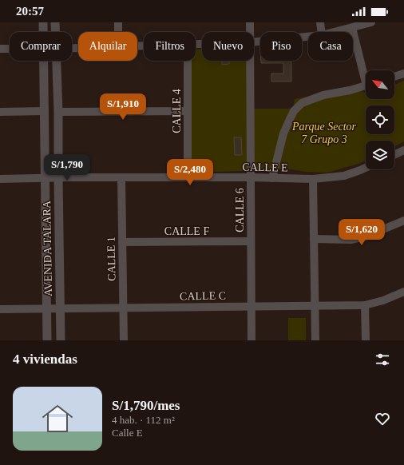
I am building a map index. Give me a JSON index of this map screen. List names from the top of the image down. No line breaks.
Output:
{"streets":{"street":["CALLE 4","CALLE E","CALLE 6","CALLE F","AVENIDA TALARA","CALLE 1","CALLE C"]},"crossings":[["CALLE 4","CALLE E"],["CALLE E","CALLE 6"],["CALLE E","AVENIDA TALARA"],["CALLE E","CALLE 1"],["CALLE 6","CALLE F"],["CALLE 6","CALLE C"],["CALLE F","CALLE 1"],["AVENIDA TALARA","CALLE C"],["CALLE 1","CALLE C"]],"parks":["Parque Sector 7 Grupo 3"],"north":"top left","page":{"status":"20:57","chip":["Comprar","Alquilar","Filtros","Nuevo","Piso","Casa"],"price":["S/1,910","S/1,790","S/2,480","S/1,620"],"heading":"4 viviendas","list":[{"name":"S/1,790/mes","note":"4 hab. · 112 m² · Calle E"}]}}
